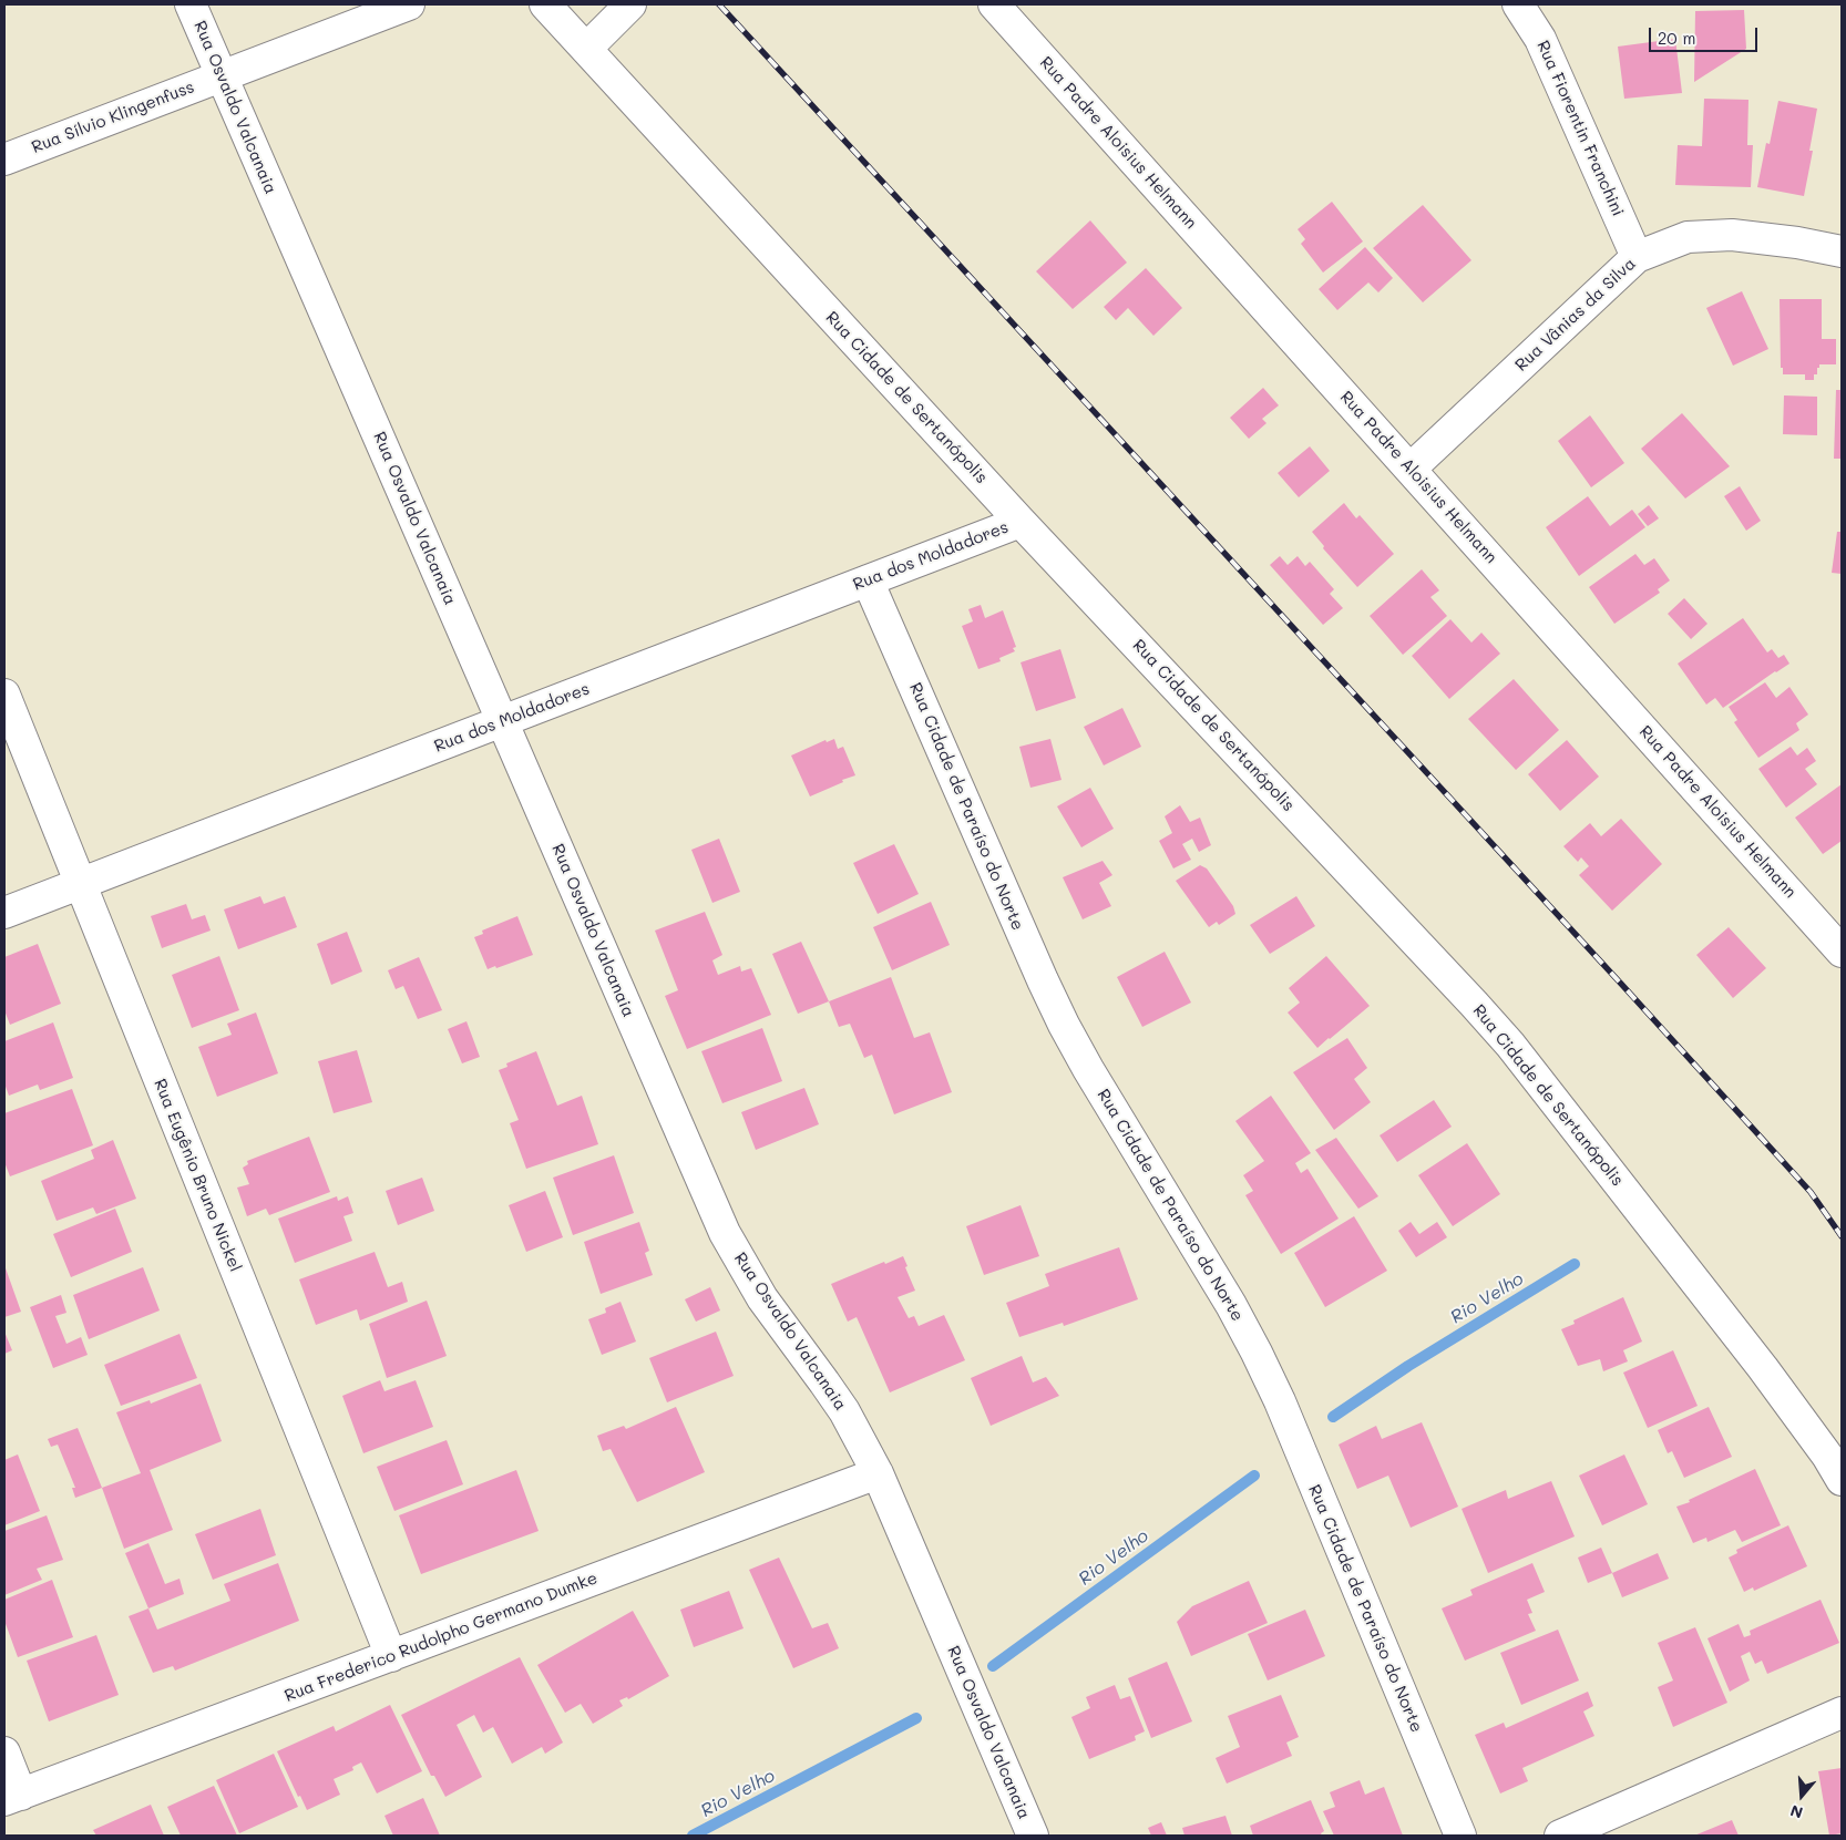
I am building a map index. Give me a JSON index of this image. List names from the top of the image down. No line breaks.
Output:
{"streets":{"street":["Rua Osvaldo Valcanaia","Rua Sílvio Klingenfuss","Rua Fiorentin Franchini","Rua Padre Aloisius Helmann","Rua Vânias da Silva","Rua Cidade de Sertanópolis","Rua dos Moldadores","Rua Cidade de Paraíso do Norte","Rua Eugênio Bruno Nickel","Rua Frederico Rudolpho Germano Dumke"]},"crossings":[["Rua Osvaldo Valcanaia","Rua Sílvio Klingenfuss"],["Rua Osvaldo Valcanaia","Rua dos Moldadores"],["Rua Osvaldo Valcanaia","Rua Frederico Rudolpho Germano Dumke"],["Rua Fiorentin Franchini","Rua Vânias da Silva"],["Rua Padre Aloisius Helmann","Rua Vânias da Silva"],["Rua Cidade de Sertanópolis","Rua dos Moldadores"],["Rua dos Moldadores","Rua Cidade de Paraíso do Norte"],["Rua dos Moldadores","Rua Eugênio Bruno Nickel"],["Rua Eugênio Bruno Nickel","Rua Frederico Rudolpho Germano Dumke"]],"water":["Rio Velho"],"scale_bar":"20 m","north":"bottom"}
